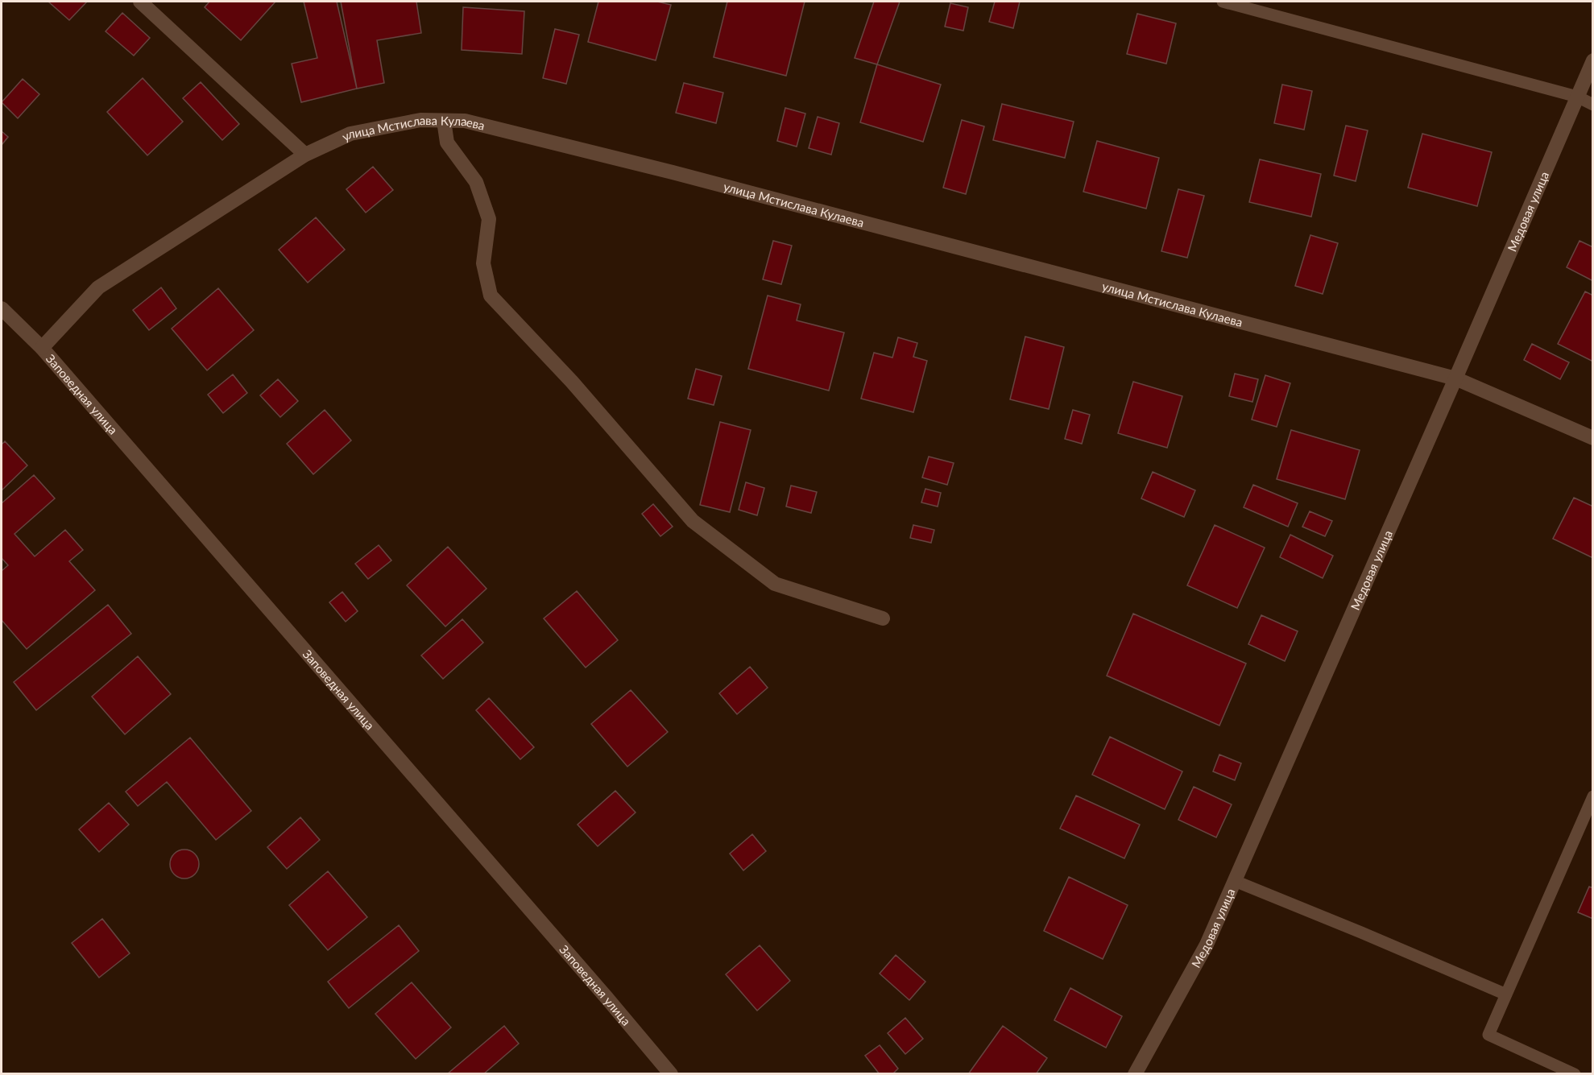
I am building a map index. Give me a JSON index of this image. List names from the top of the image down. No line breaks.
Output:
{"streets":{"street":["улица Мстислава Кулаева","Медовая улица","Заповедная улица"]},"crossings":[["улица Мстислава Кулаева","Медовая улица"],["улица Мстислава Кулаева","Заповедная улица"]]}
